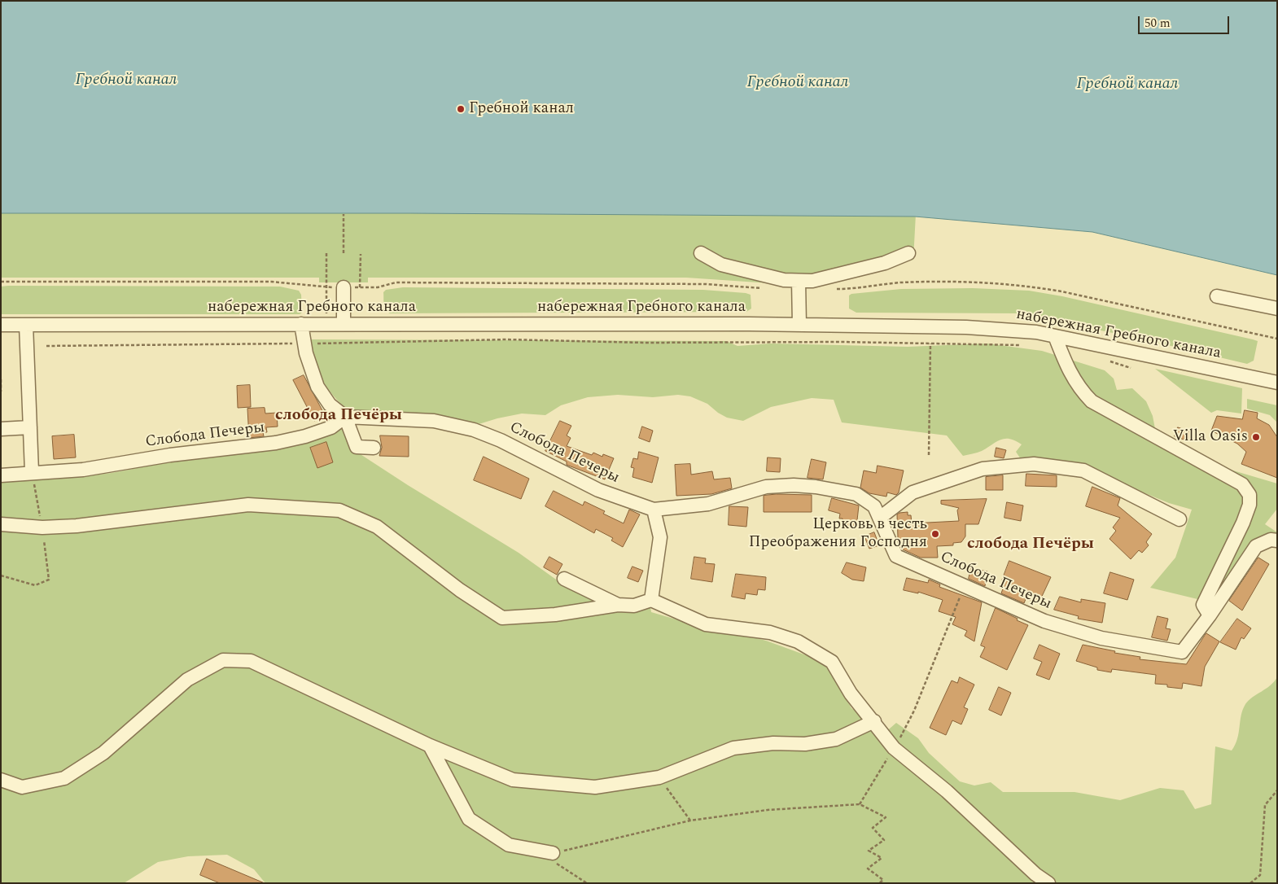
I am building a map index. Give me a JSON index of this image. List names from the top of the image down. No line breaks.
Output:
{"streets":{"street":["набережная Гребного канала","Слобода Печеры"]},"districts":["слобода Печёры","слобода Печёры"],"water":["Гребной канал"],"places":["Гребной канал","Villa Oasis","Церковь в честь Преображения Господня"],"scale_bar":"50 m"}
